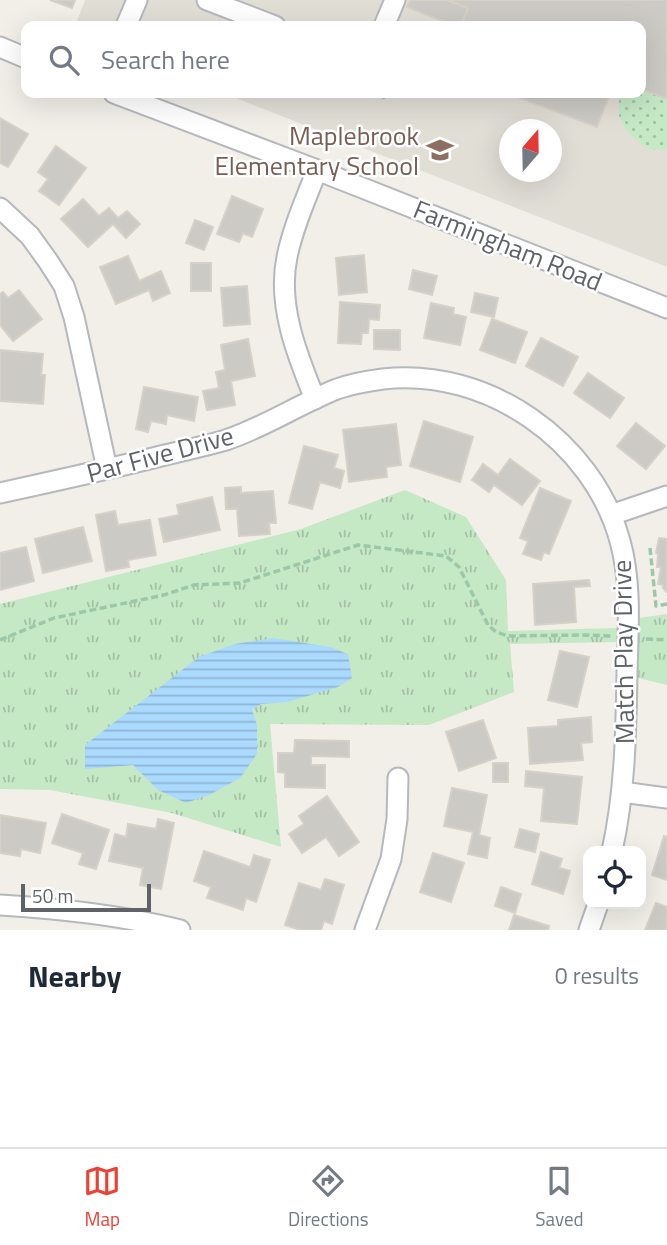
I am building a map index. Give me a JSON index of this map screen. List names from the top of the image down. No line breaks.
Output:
{"streets":{"street":["Farmingham Road","Par Five Drive","Match Play Drive"]},"crossings":[["Par Five Drive","Match Play Drive"]],"places":{"school or university":["Maplebrook Elementary School"]},"scale_bar":"50 m","north":"top","page":{"search":"Search here","scale":"50 m","heading":["Nearby","0 results"],"nav":["Map","Directions","Saved"]}}
